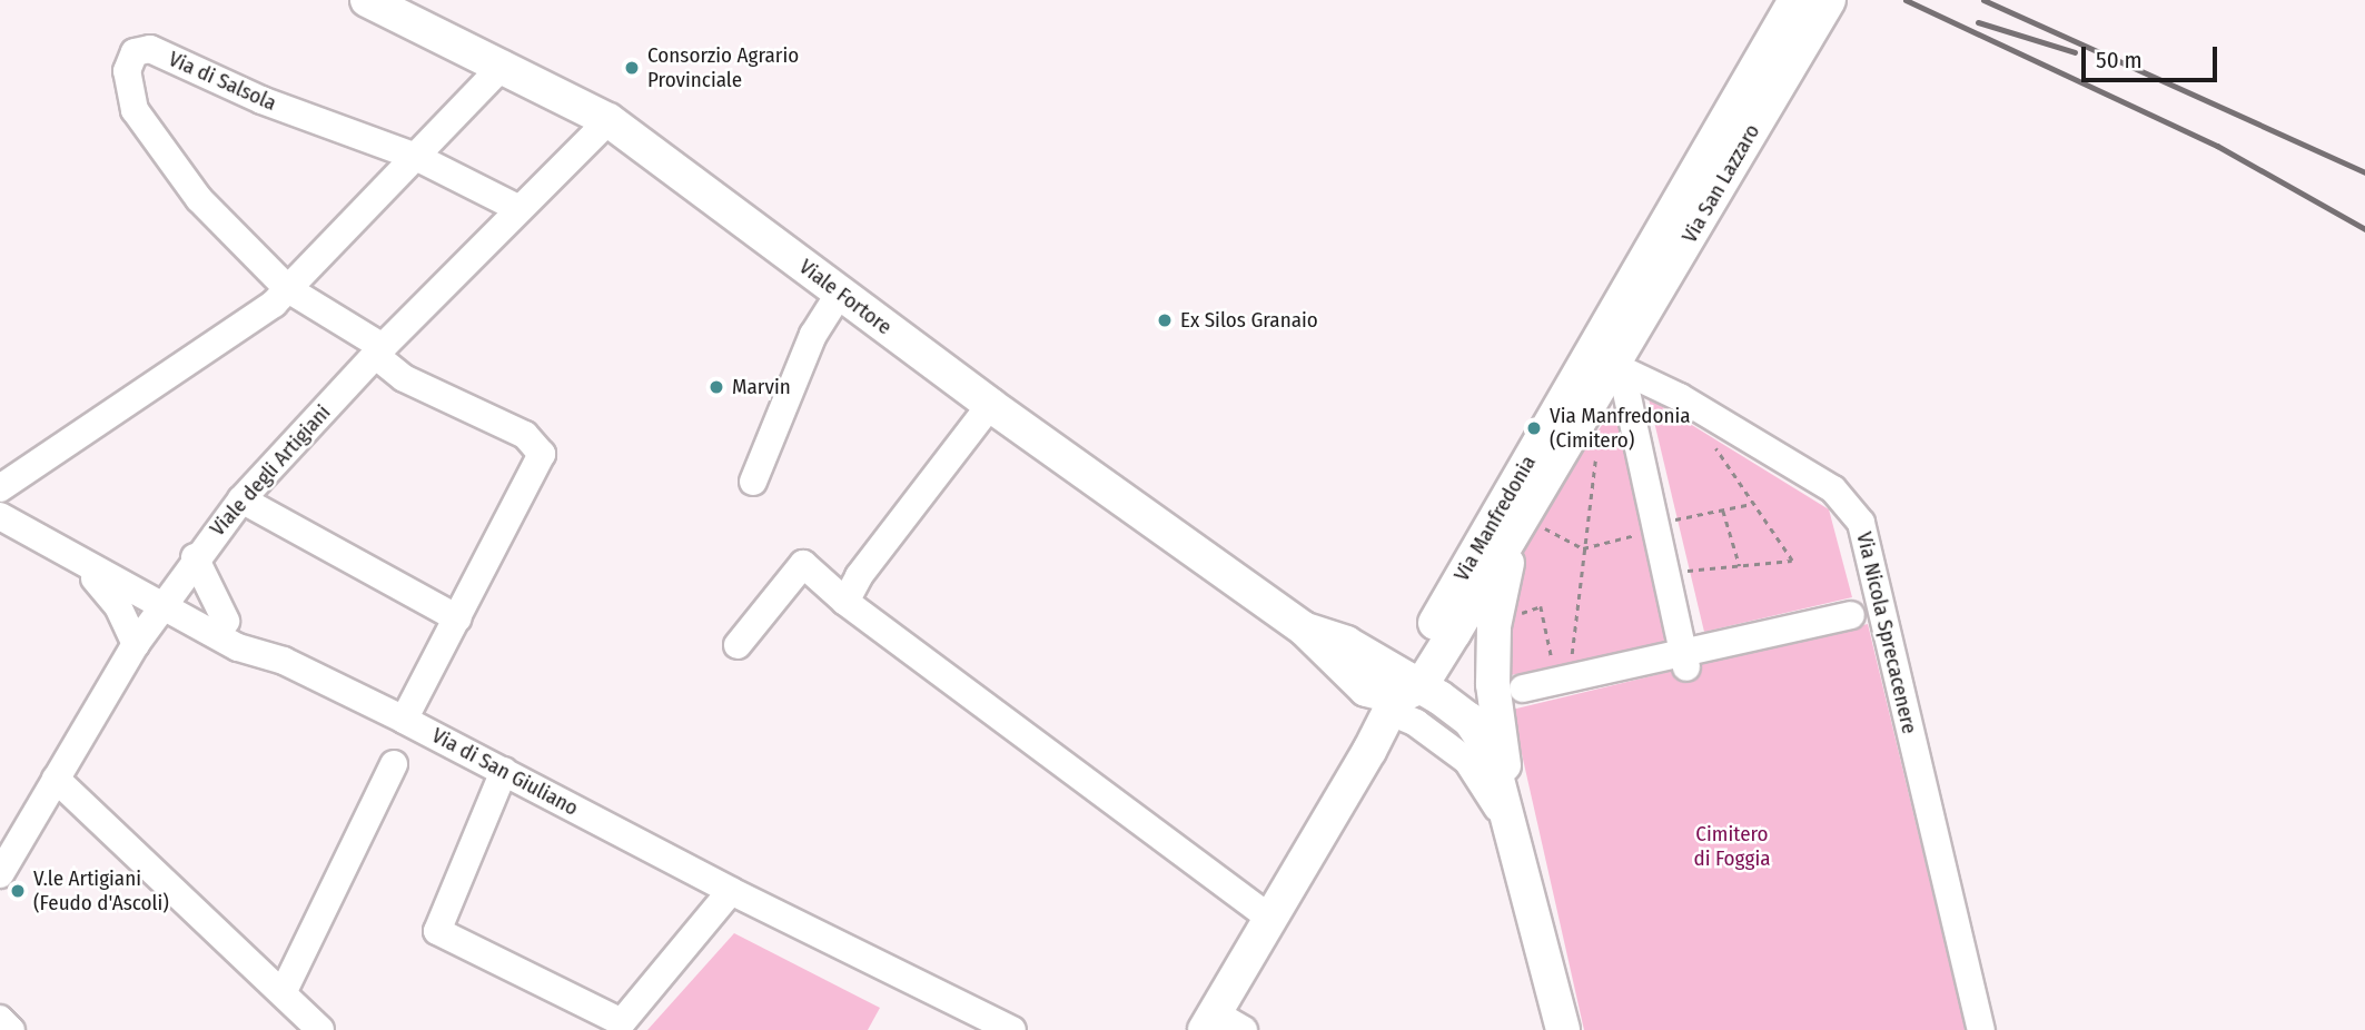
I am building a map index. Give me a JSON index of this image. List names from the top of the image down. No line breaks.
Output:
{"streets":{"main road":["Via San Lazzaro","Viale Fortore","Via Manfredonia"],"street":["Via di Salsola","Viale degli Artigiani","Via Nicola Sprecacenere","Via di San Giuliano"]},"crossings":[["Via San Lazzaro","Via Manfredonia"],["Via San Lazzaro","Via Nicola Sprecacenere"],["Viale Fortore","Viale degli Artigiani"],["Viale Fortore","Via Manfredonia"],["Viale degli Artigiani","Via di San Giuliano"],["Via Manfredonia","Via Nicola Sprecacenere"]],"parks":["Cimitero di Foggia"],"places":["Consorzio Agrario Provinciale","Ex Silos Granaio","Marvin","Via Manfredonia (Cimitero)","V.le Artigiani (Feudo d'Ascoli)"],"scale_bar":"50 m"}
